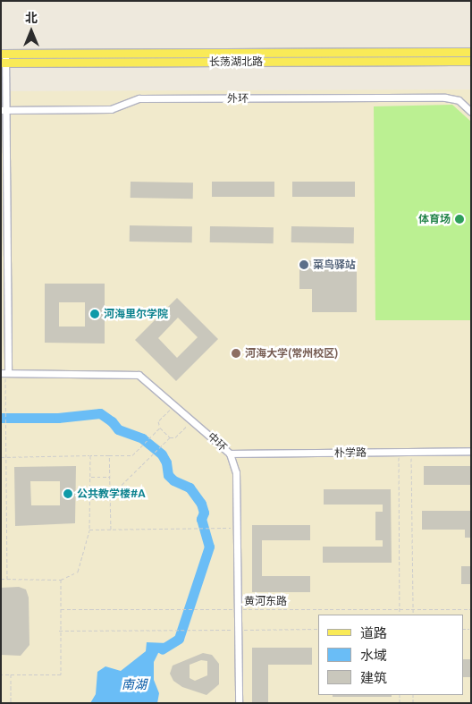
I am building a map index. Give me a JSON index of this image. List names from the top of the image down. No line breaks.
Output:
{"streets":{"main road":["长荡湖北路"],"lane":["外环","中环","朴学路"],"path":["黄河东路"]},"crossings":[["中环","朴学路"],["中环","黄河东路"]],"water":["南湖"],"places":["体育场","菜鸟驿站","河海里尔学院","河海大学(常州校区)","公共教学楼#A"],"legend":["道路","水域","建筑"],"north":"top"}
